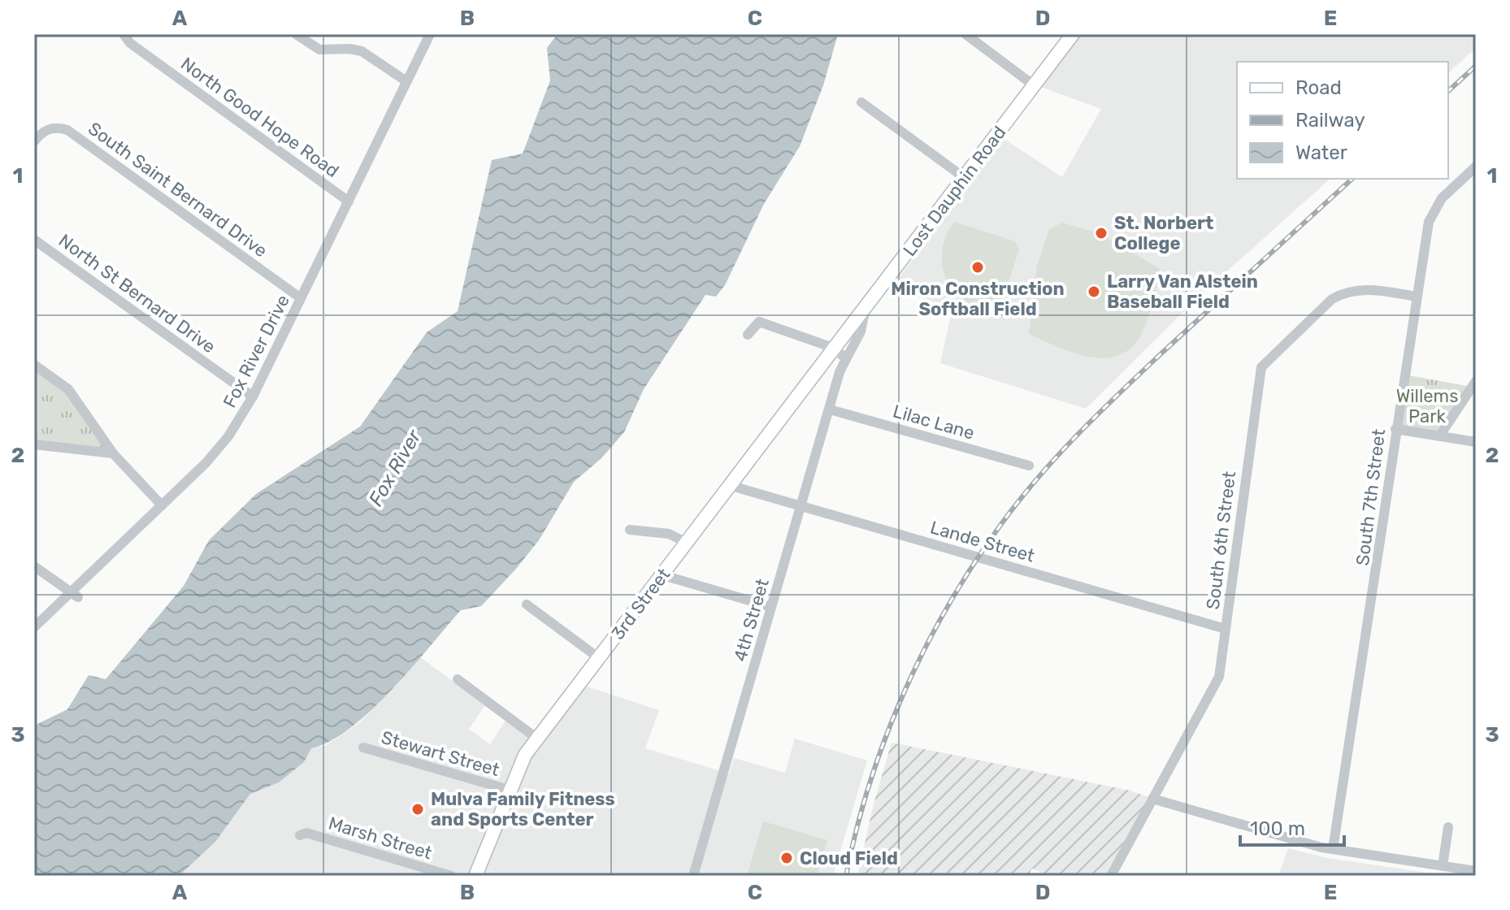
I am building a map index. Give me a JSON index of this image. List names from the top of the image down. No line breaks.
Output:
{"streets":{"main road":["Lost Dauphin Road","3rd Street"],"street":["North Good Hope Road","South Saint Bernard Drive","North St Bernard Drive","Fox River Drive","Lilac Lane","South 7th Street","South 6th Street","Lande Street","4th Street","Stewart Street","Marsh Street"]},"crossings":[["North Good Hope Road","Fox River Drive"],["South Saint Bernard Drive","Fox River Drive"],["Lost Dauphin Road","3rd Street"],["Lost Dauphin Road","4th Street"],["North St Bernard Drive","Fox River Drive"],["Lilac Lane","4th Street"],["South 7th Street","South 6th Street"],["South 6th Street","Lande Street"],["Lande Street","3rd Street"],["Lande Street","4th Street"],["3rd Street","4th Street"],["3rd Street","Stewart Street"]],"water":["Fox River"],"parks":["Willems Park"],"places":["St. Norbert College","Miron Construction Softball Field","Larry Van Alstein Baseball Field","Mulva Family Fitness and Sports Center","Cloud Field"],"legend":["Road","Railway","Water"],"scale_bar":"100 m","grid":{"columns":["A","B","C","D","E"],"rows":["1","2","3"]}}
